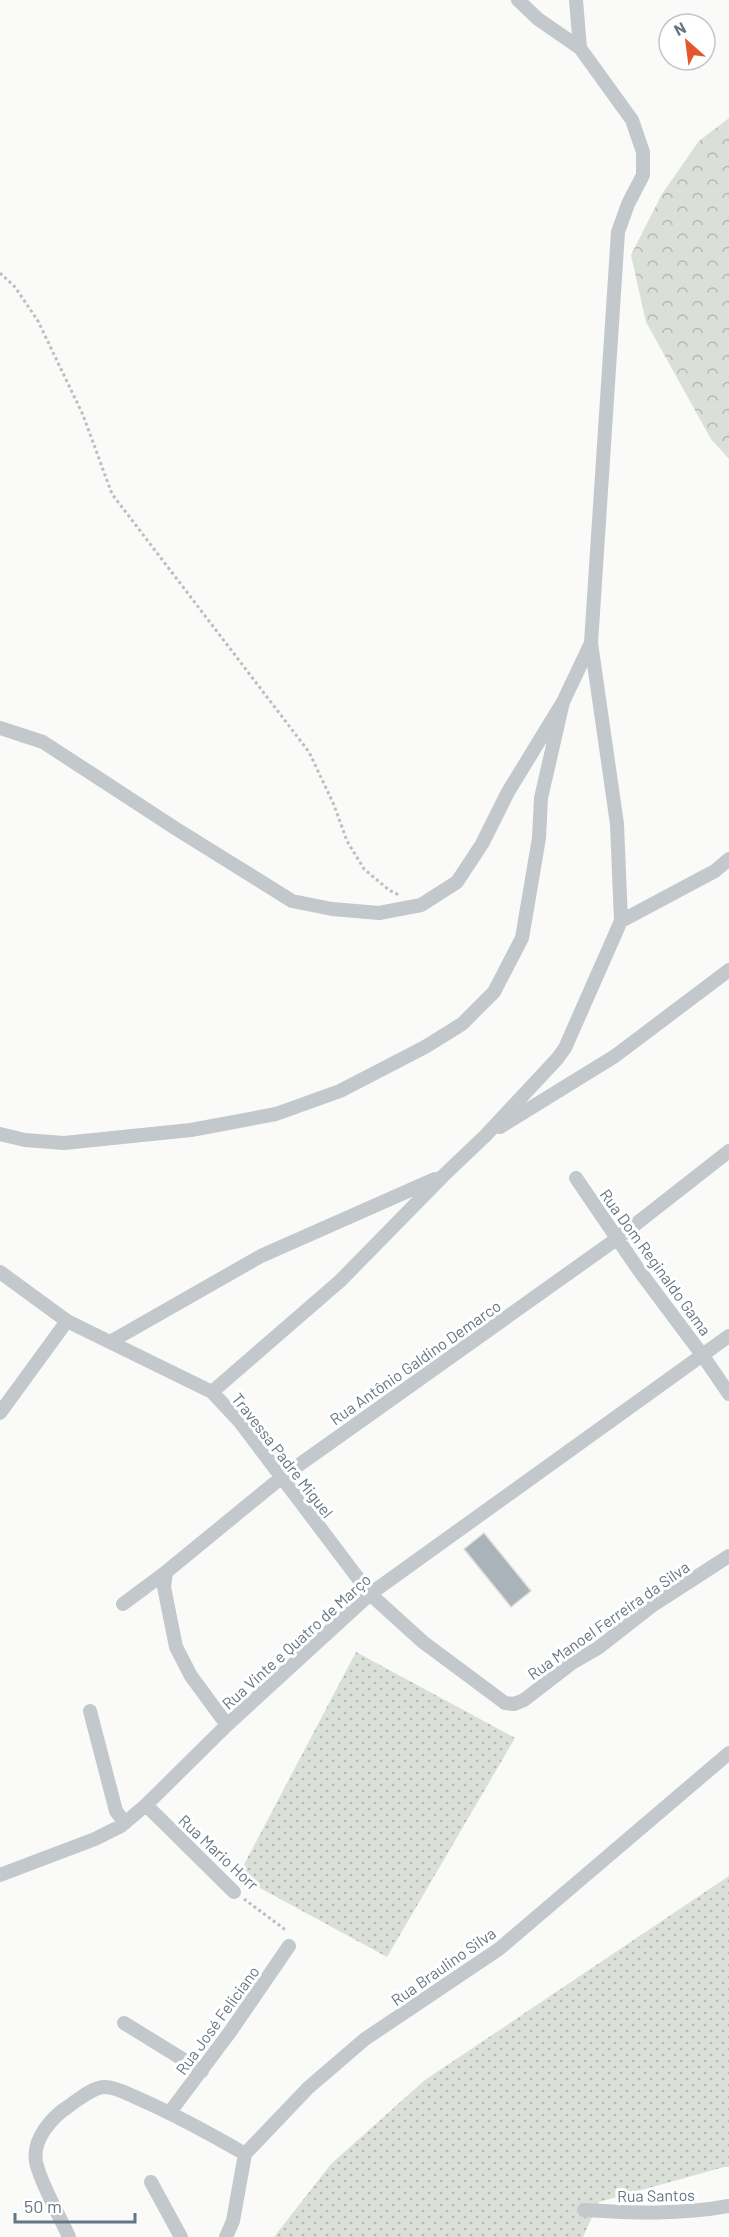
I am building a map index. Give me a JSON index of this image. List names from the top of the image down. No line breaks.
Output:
{"streets":{"street":["Rua Dom Reginaldo Gama","Rua Antônio Galdino Demarco","Travessa Padre Miguel","Rua Manoel Ferreira da Silva","Rua Vinte e Quatro de Março","Rua Mario Horr","Rua Braulino Silva","Rua José Feliciano","Rua Santos"]},"crossings":[["Rua Dom Reginaldo Gama","Rua Antônio Galdino Demarco"],["Rua Dom Reginaldo Gama","Rua Vinte e Quatro de Março"],["Rua Antônio Galdino Demarco","Travessa Padre Miguel"],["Travessa Padre Miguel","Rua Manoel Ferreira da Silva"],["Travessa Padre Miguel","Rua Vinte e Quatro de Março"],["Rua Vinte e Quatro de Março","Rua Mario Horr"],["Rua Mario Horr","Rua José Feliciano"]],"scale_bar":"50 m","north":"top left"}
